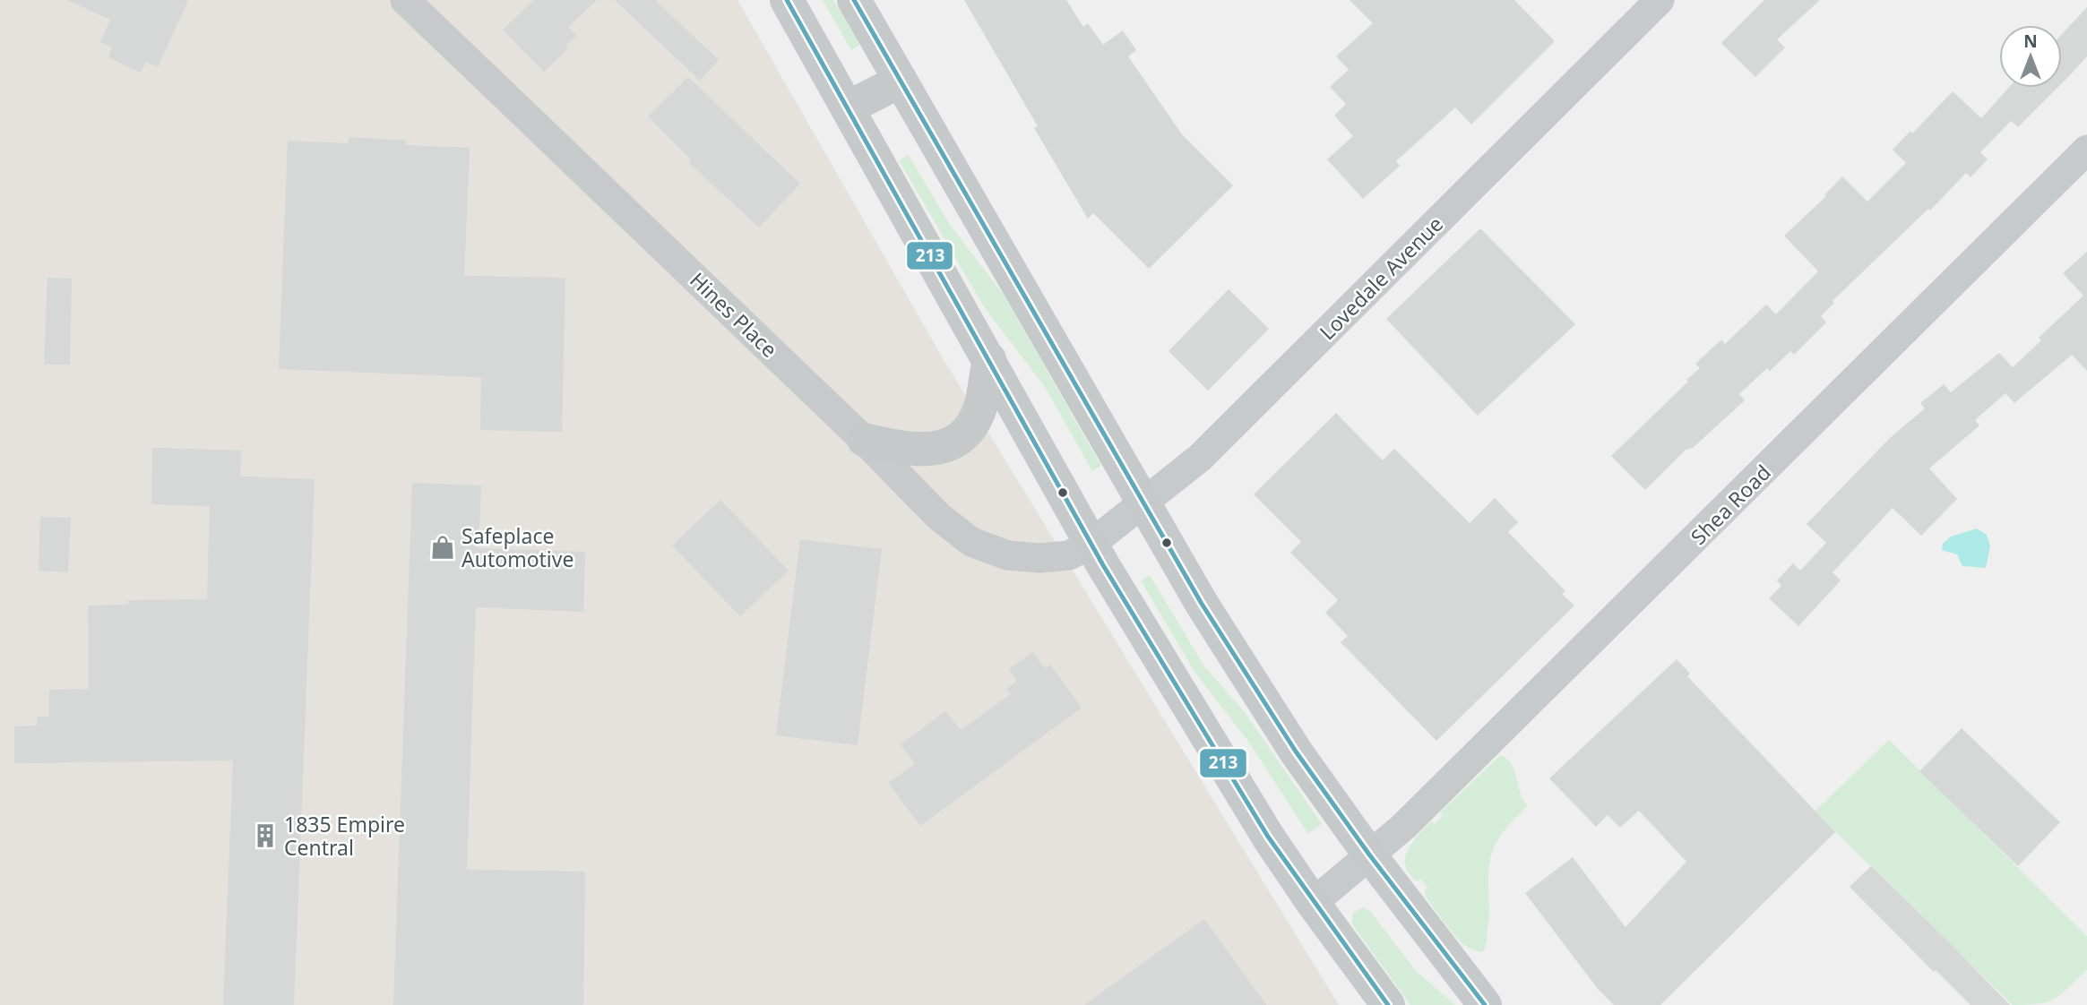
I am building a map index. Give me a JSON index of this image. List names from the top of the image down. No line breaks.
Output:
{"streets":{"street":["Lovedale Avenue","Hines Place","Shea Road"]},"crossings":[["Lovedale Avenue","Hines Place"]],"places":{"shop":["Safeplace Automotive"],"building":["1835 Empire Central"]},"lines":["transit line 213"],"north":"top"}
